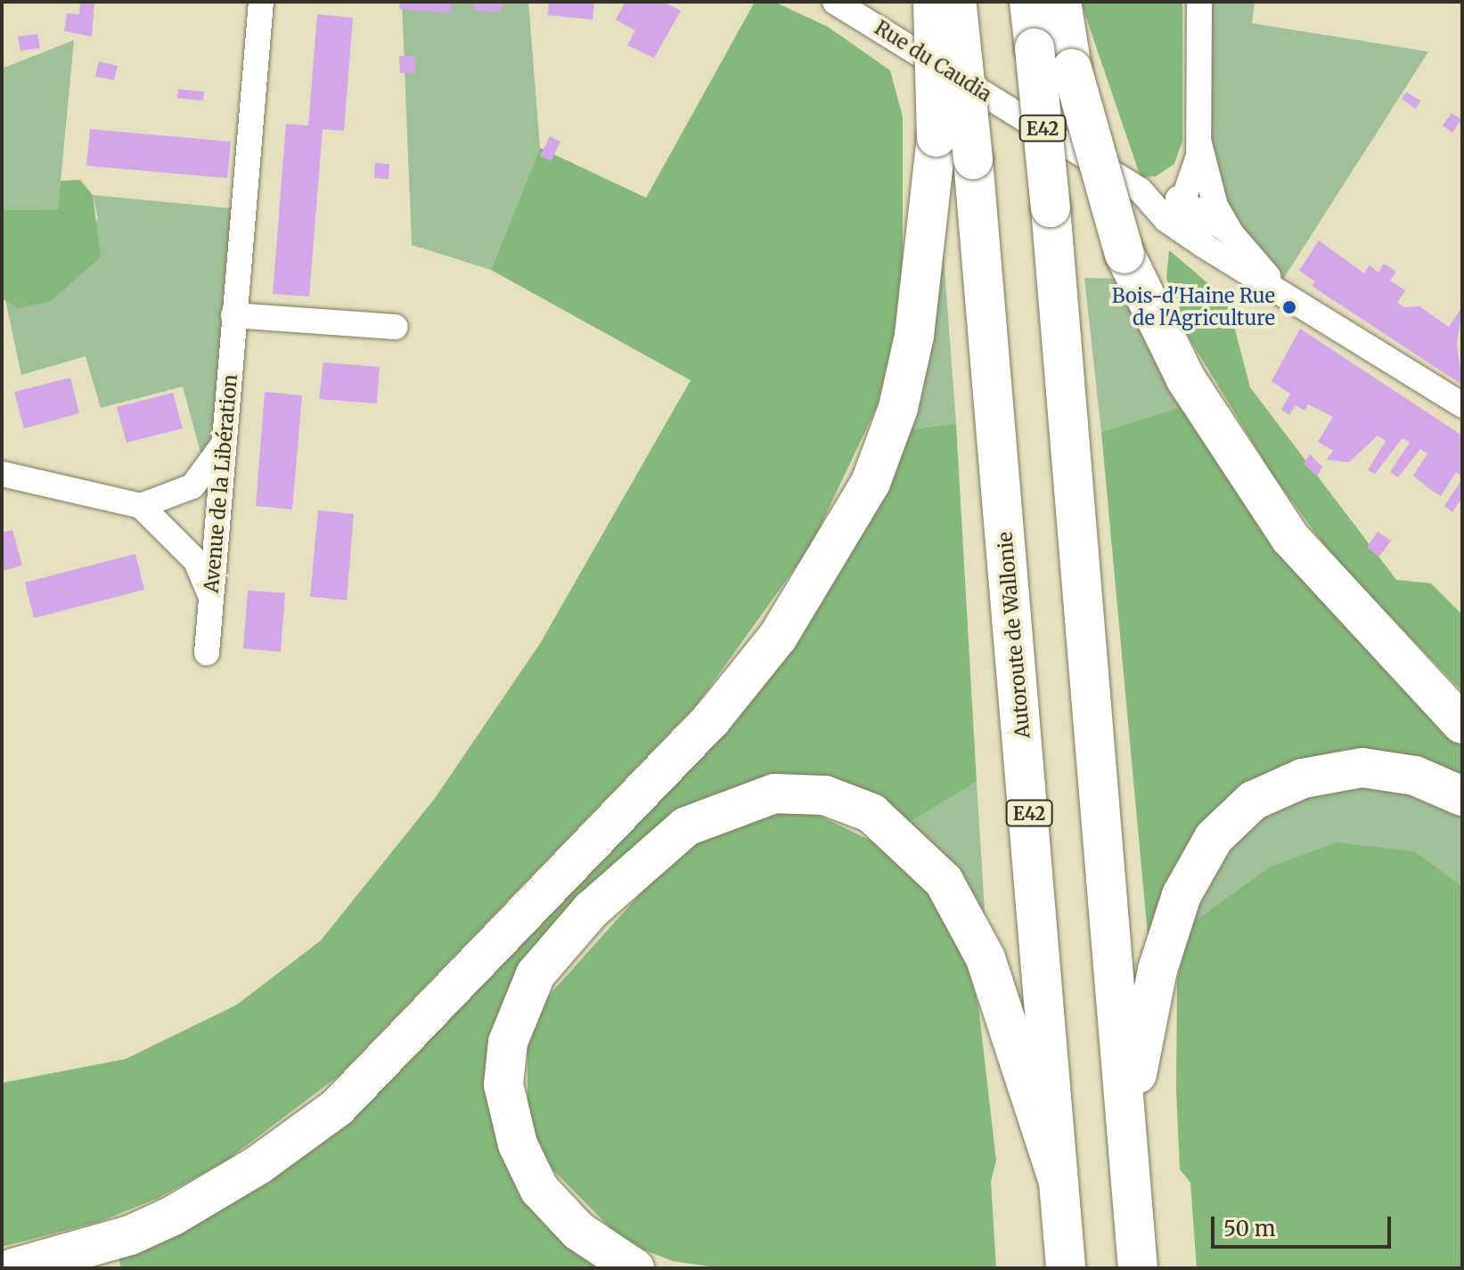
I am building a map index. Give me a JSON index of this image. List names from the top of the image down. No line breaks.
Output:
{"streets":{"highway":["E42","Autoroute de Wallonie"],"street":["Rue du Caudia","Avenue de la Libération"]},"places":["Bois-d'Haine Rue de l'Agriculture"],"scale_bar":"50 m"}
